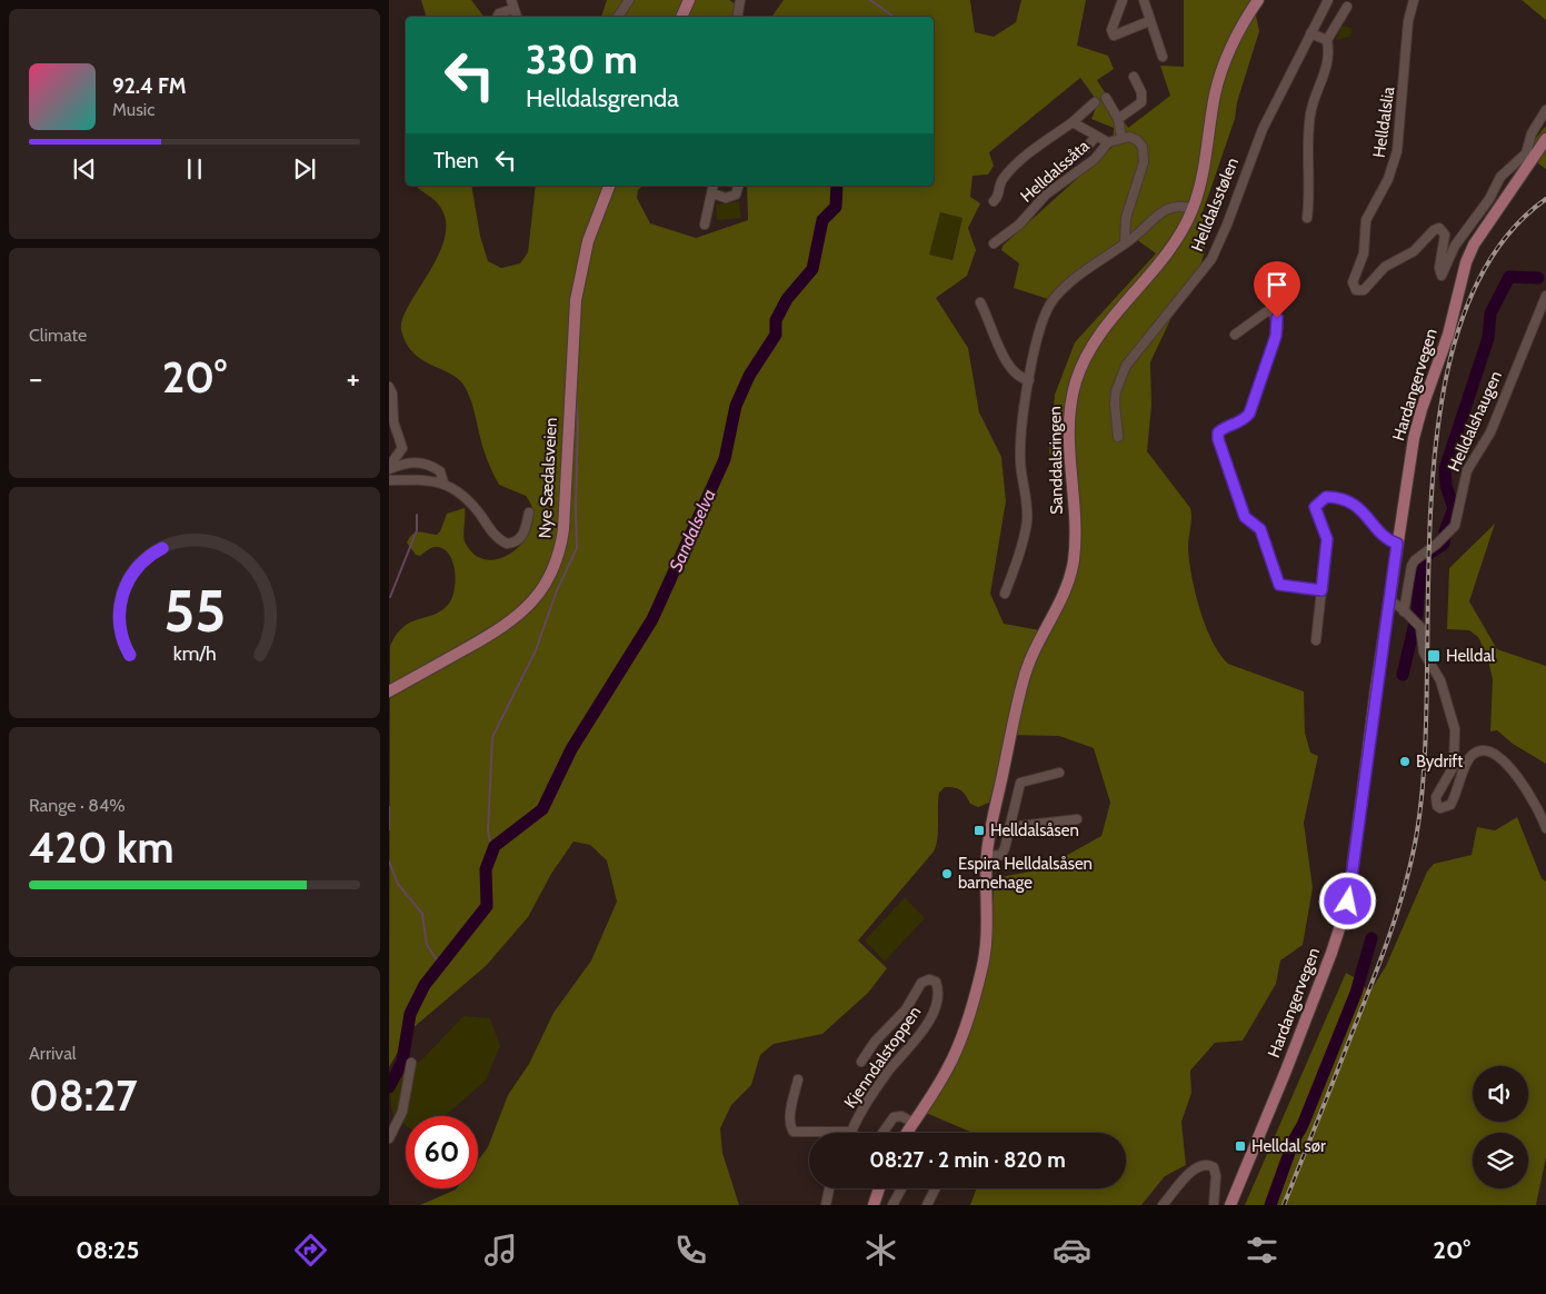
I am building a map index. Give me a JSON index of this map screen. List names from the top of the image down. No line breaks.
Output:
{"streets":{"main road":["Hardangervegen","Sanddalsringen","Nye Sædalsveien"],"street":["Helldalslia","Helldalssåta","Helldalsstølen","Helldalshaugen","Kjenndalstoppen"]},"crossings":[["Sanddalsringen","Kjenndalstoppen"]],"water":["Sandalselva"],"places":{"transit":["Helldal","Helldalsåsen","Helldal sør"],"other":["Bydrift","Espira Helldalsåsen barnehage"]},"page":{"turn":["330 m","Helldalsgrenda"],"song":["92.4 FM","Music"],"then":"Then","tile":["Climate",["Range · 84%","420 km"],["Arrival","08:27"]],"heat":["−","20°","+"],"limit":"60","trip":"08:27 · 2 min · 820 m","tabs":["08:25","20°"],"gauge":["55","km/h"]}}
